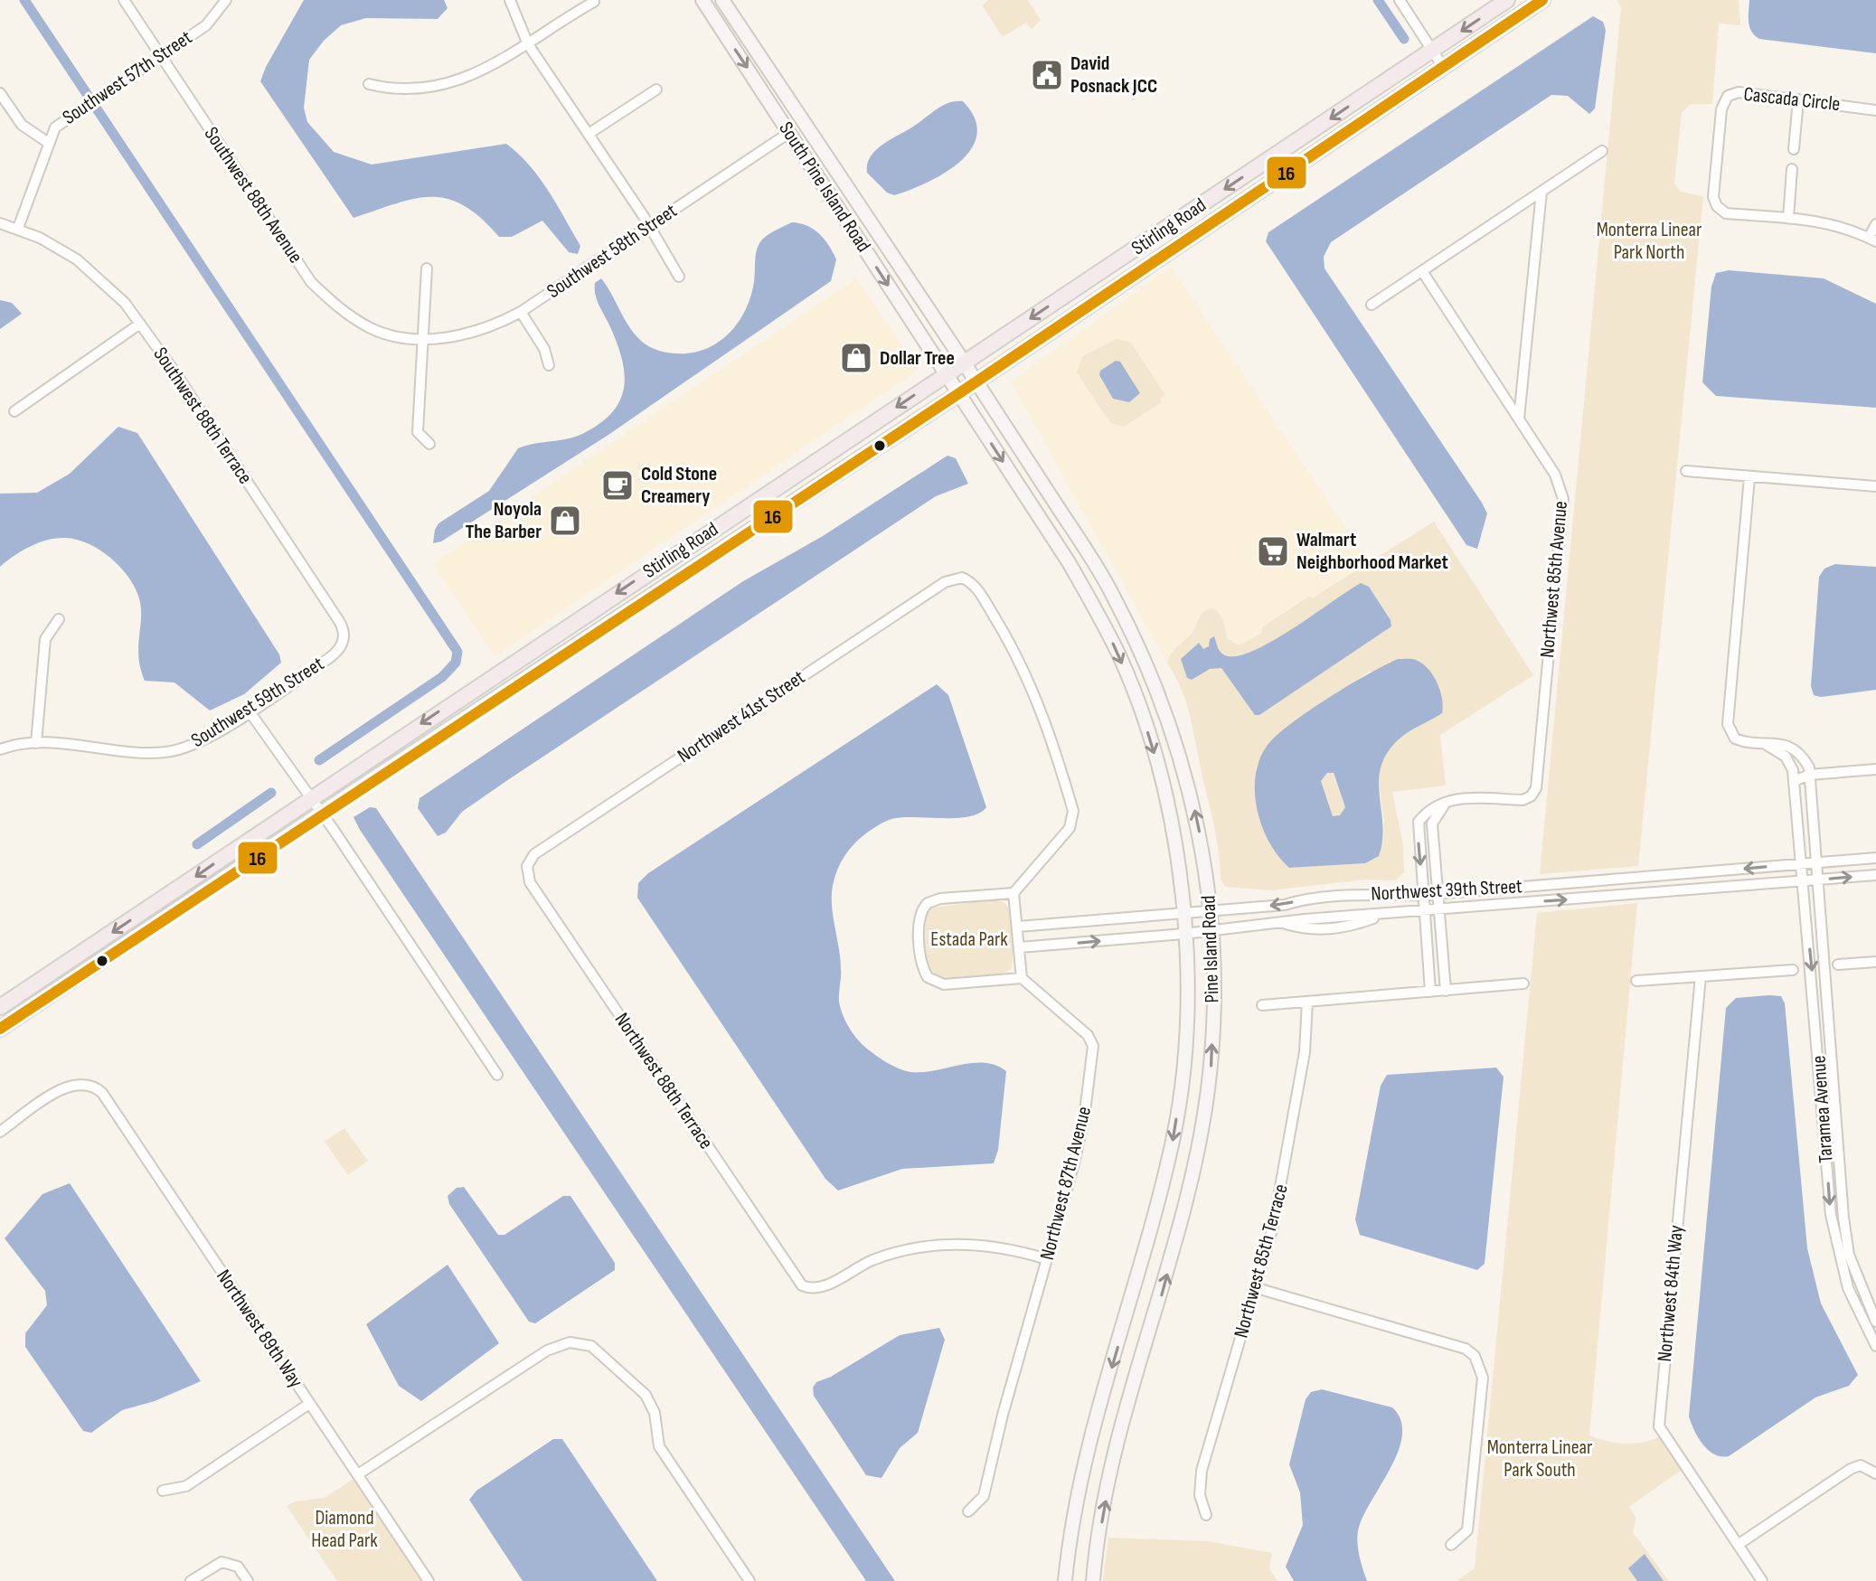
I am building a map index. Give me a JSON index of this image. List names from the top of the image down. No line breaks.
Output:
{"streets":{"main road":["South Pine Island Road","Stirling Road","Pine Island Road"],"street":["Southwest 57th Street","Cascada Circle","Southwest 88th Avenue","Southwest 58th Street","Southwest 88th Terrace","Northwest 85th Avenue","Southwest 59th Street","Northwest 41st Street","Northwest 39th Street","Northwest 88th Terrace","Taramea Avenue","Northwest 87th Avenue","Northwest 85th Terrace","Northwest 84th Way","Northwest 89th Way"]},"crossings":[["Southwest 57th Street","Southwest 88th Avenue"],["Southwest 57th Street","Southwest 88th Terrace"],["South Pine Island Road","Stirling Road"],["South Pine Island Road","Southwest 58th Street"],["South Pine Island Road","Pine Island Road"],["Southwest 88th Avenue","Southwest 58th Street"],["Stirling Road","Pine Island Road"],["Southwest 88th Terrace","Southwest 59th Street"],["Northwest 41st Street","Northwest 88th Terrace"],["Northwest 39th Street","Pine Island Road"],["Northwest 39th Street","Taramea Avenue"],["Northwest 88th Terrace","Northwest 87th Avenue"]],"parks":["Monterra Linear Park North","Estada Park","Monterra Linear Park South","Diamond Head Park"],"places":{"public building":["David Posnack JCC"],"shop":["Dollar Tree","Noyola The Barber"],"cafe":["Cold Stone Creamery"],"supermarket":["Walmart Neighborhood Market"]},"lines":["transit line 16"]}
